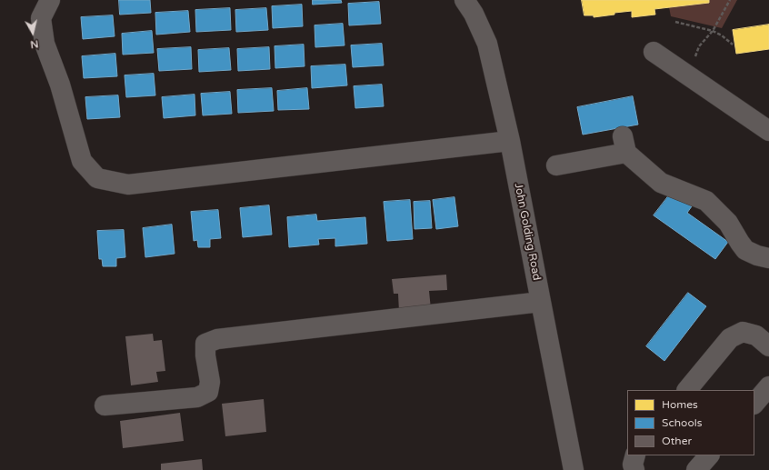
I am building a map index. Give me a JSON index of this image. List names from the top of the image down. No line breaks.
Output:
{"streets":{"street":["John Golding Road"]},"legend":["Homes","Schools","Other"],"north":"bottom"}
